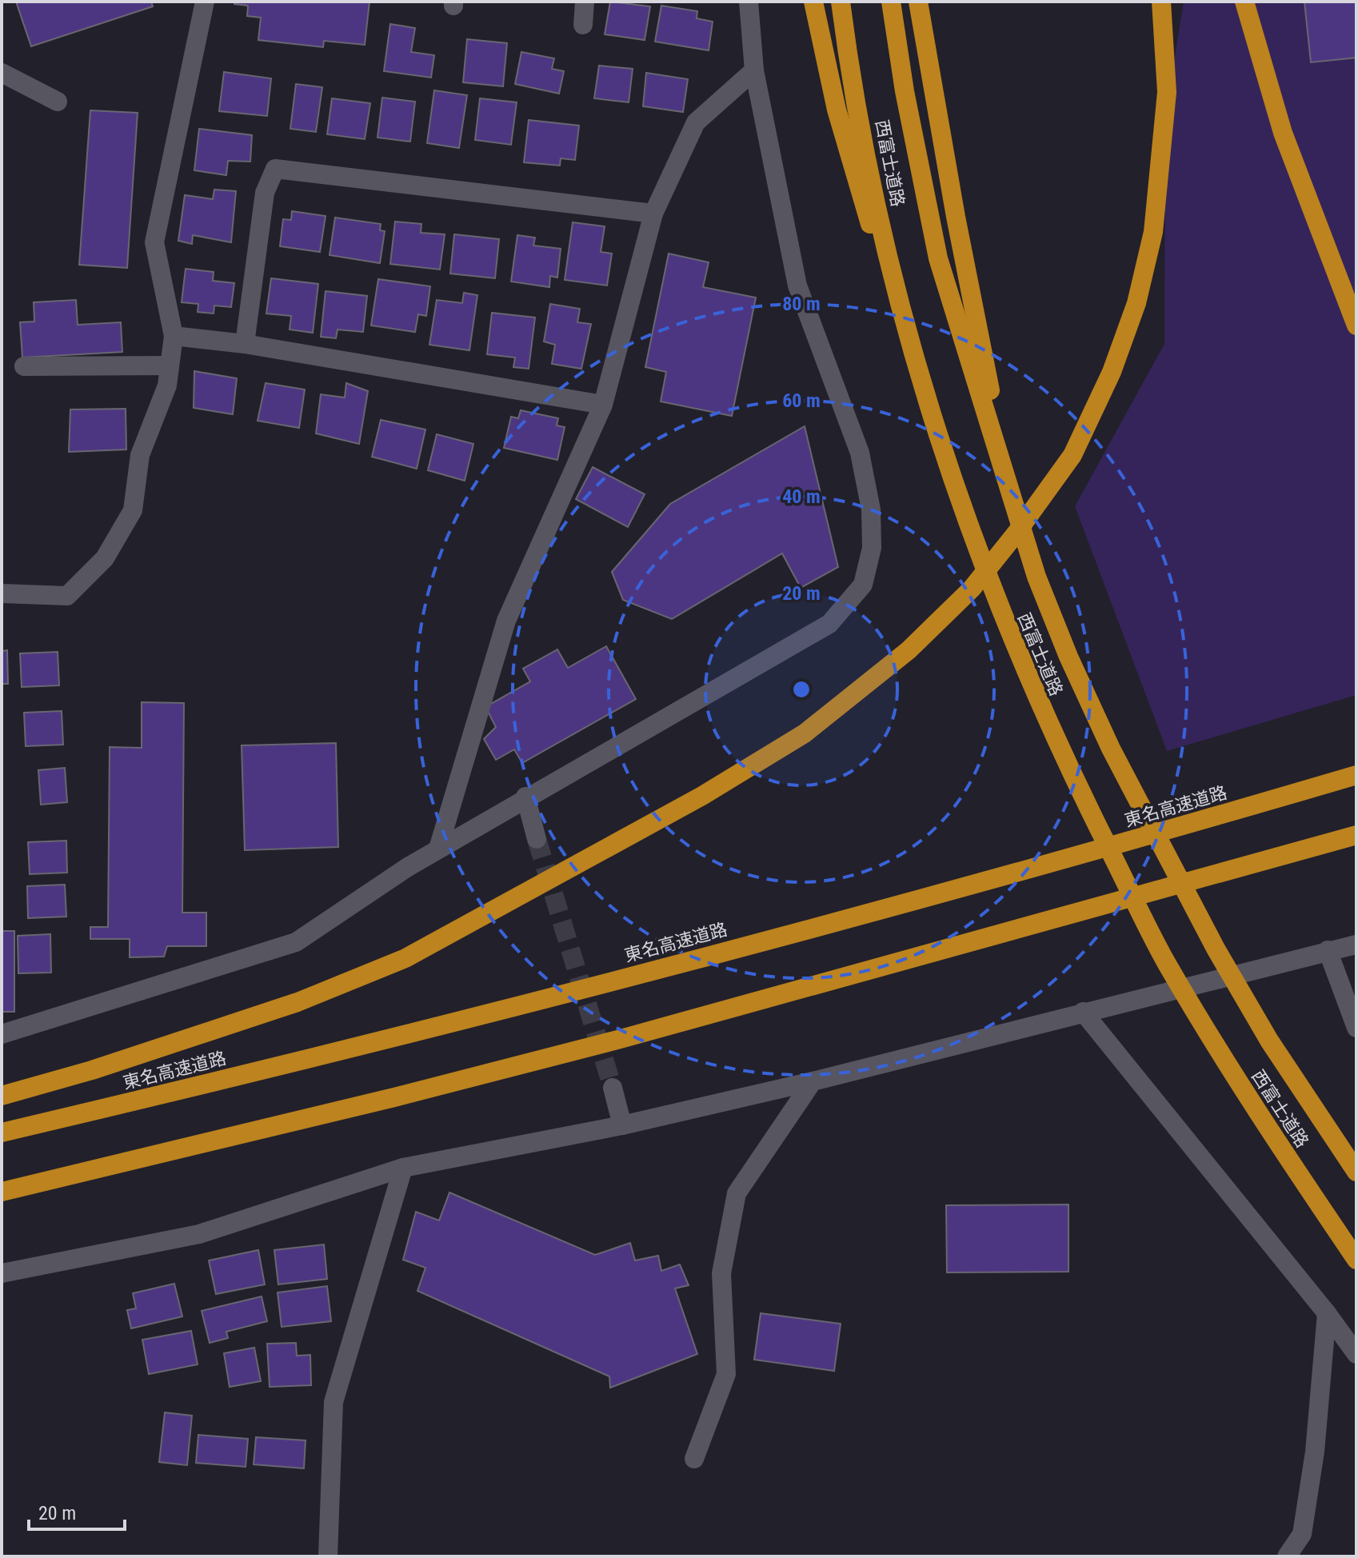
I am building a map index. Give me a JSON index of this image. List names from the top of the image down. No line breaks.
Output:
{"streets":{"highway":["西富士道路","東名高速道路"]},"scale_bar":"20 m","rings":["80 m","60 m","40 m","20 m"]}
